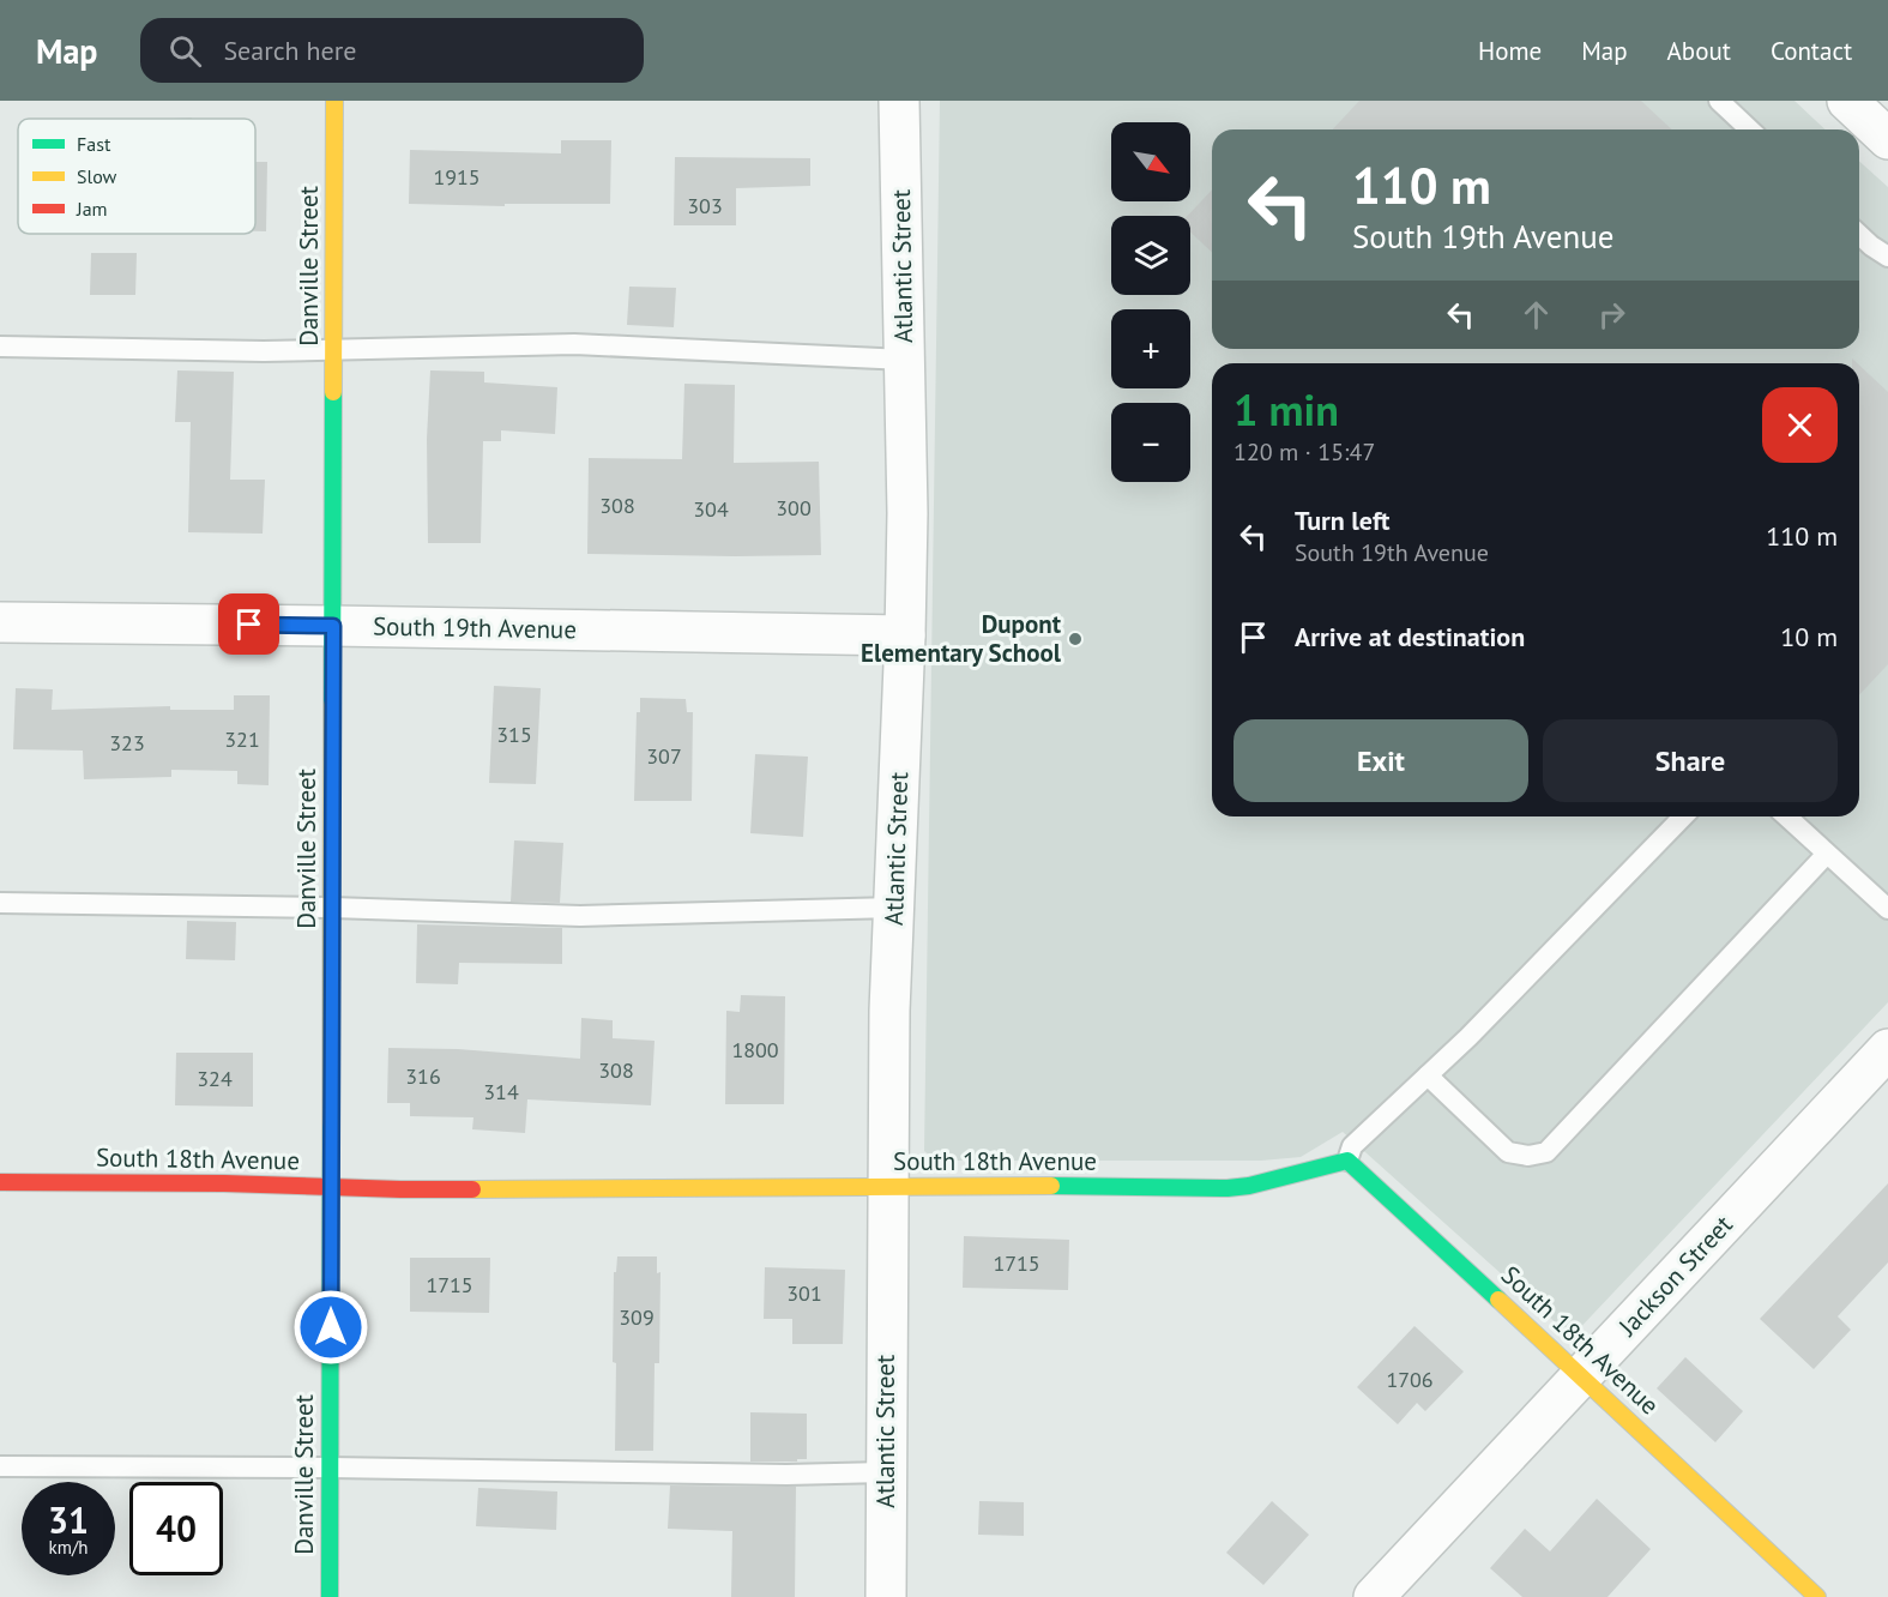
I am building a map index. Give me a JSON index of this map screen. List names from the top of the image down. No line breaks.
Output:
{"streets":{"street":["Danville Street","Atlantic Street","South 19th Avenue","South 18th Avenue","Jackson Street"]},"crossings":[["Danville Street","South 19th Avenue"],["Danville Street","South 18th Avenue"],["Atlantic Street","South 19th Avenue"],["Atlantic Street","South 18th Avenue"],["South 18th Avenue","Jackson Street"]],"places":["Dupont Elementary School"],"house_numbers":["1915","303","308","300","304","315","321","323","307","1800","308","316","324","314","1715","1715","301","309","1706"],"legend":["Fast","Slow","Jam"],"north":"bottom right","page":{"header":"Map","search":"Search here","nav":["Home","Map","About","Contact"],"map_buttons":["+","−"],"turn":["110 m","South 19th Avenue"],"heading":["1 min","120 m · 15:47"],"list":[{"name":"Turn left","note":"South 19th Avenue","value":"110 m"},{"name":"Arrive at destination","value":"10 m"}],"buttons":["Exit","Share"],"speed":"31 km/h","limit":"40"}}
